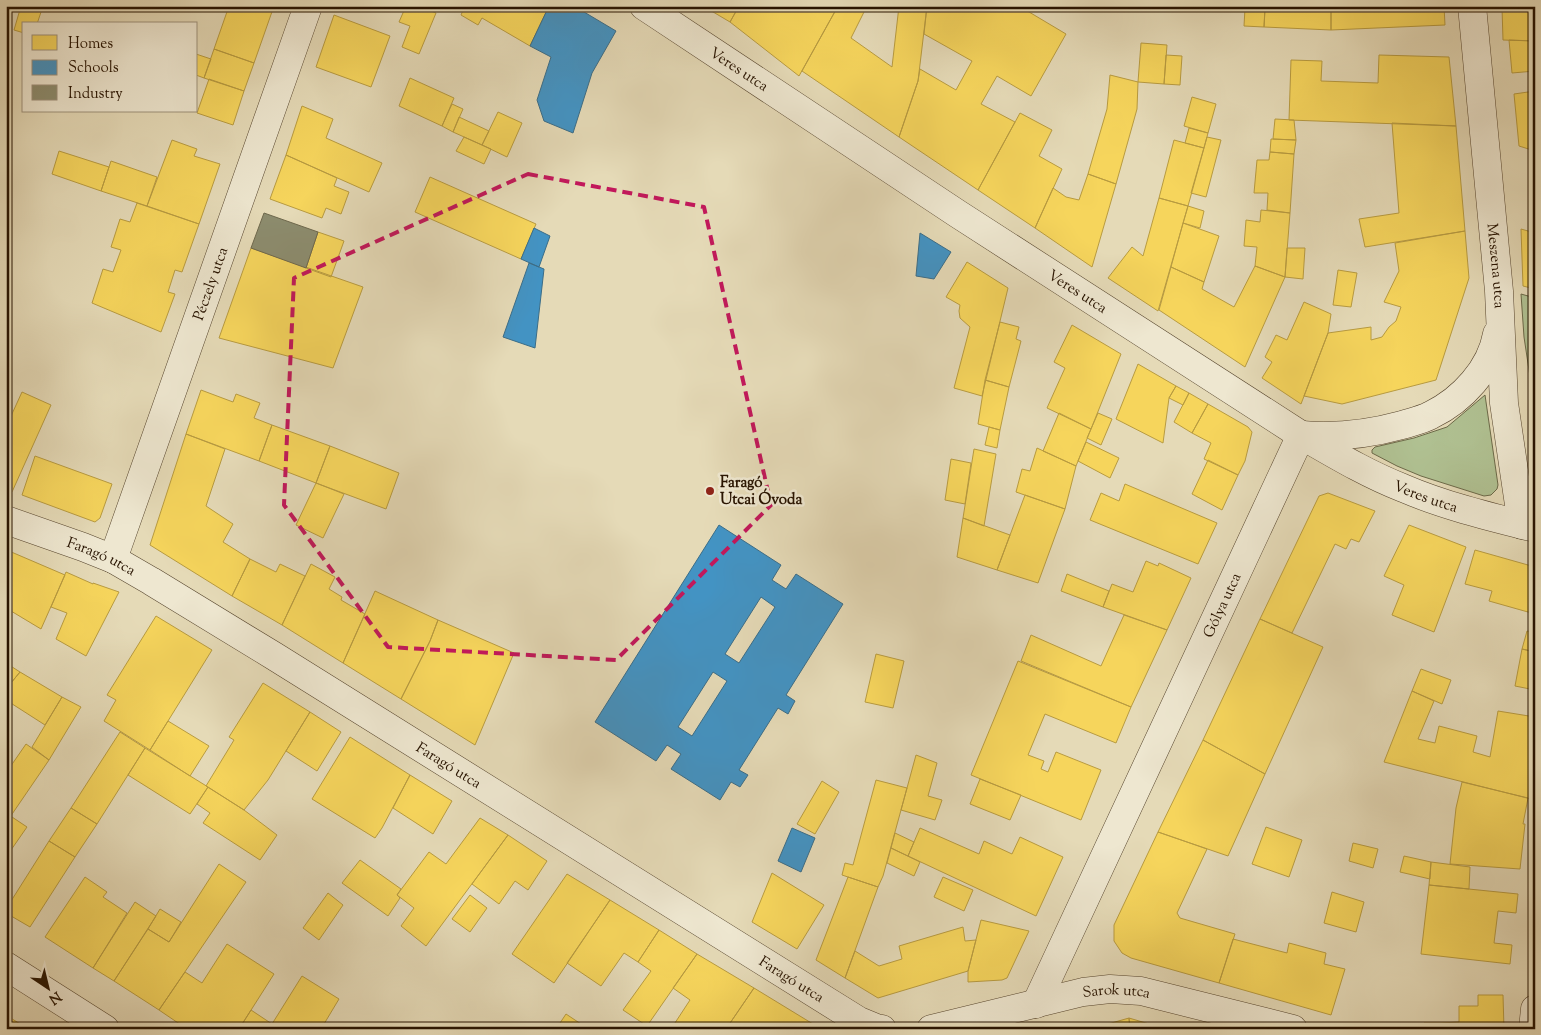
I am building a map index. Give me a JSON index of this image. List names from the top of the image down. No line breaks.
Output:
{"streets":{"street":["Veres utca","Meszena utca","Péczely utca","Faragó utca","Gólya utca","Sarok utca"]},"crossings":[["Veres utca","Meszena utca"],["Veres utca","Gólya utca"],["Péczely utca","Faragó utca"],["Gólya utca","Sarok utca"]],"places":["Faragó Utcai Óvoda"],"legend":["Homes","Schools","Industry"],"north":"bottom right"}
